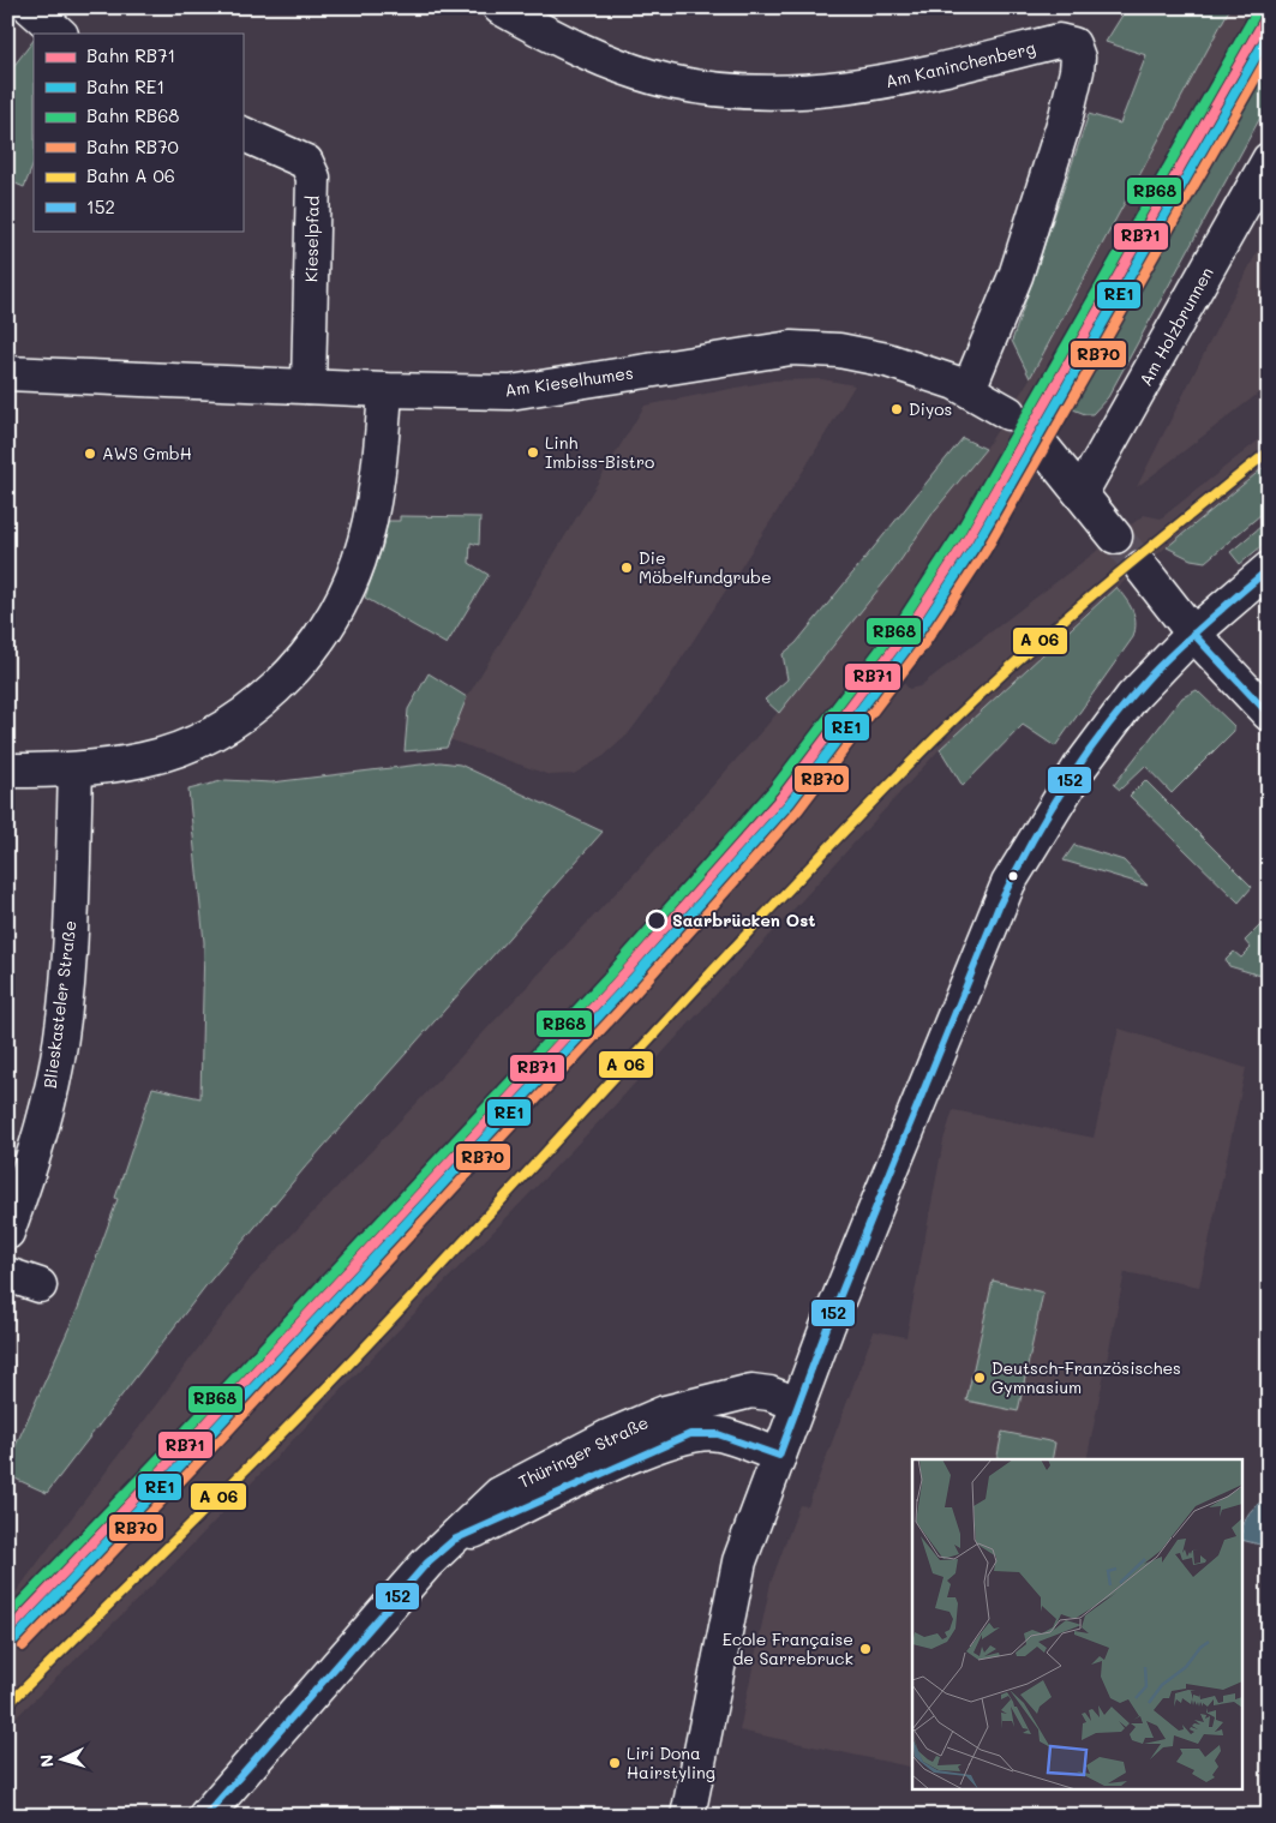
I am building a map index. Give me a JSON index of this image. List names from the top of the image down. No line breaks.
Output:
{"streets":{"street":["Am Kaninchenberg","Kieselpfad","Am Holzbrunnen","Am Kieselhumes","Blieskasteler Straße","Thüringer Straße"]},"crossings":[["Am Kaninchenberg","Am Kieselhumes"],["Kieselpfad","Am Kieselhumes"]],"places":["Diyos","Linh Imbiss-Bistro","AWS GmbH","Die Möbelfundgrube","Saarbrücken Ost","Deutsch-Französisches Gymnasium","Ecole Française de Sarrebruck","Liri Dona Hairstyling"],"lines":["rail line RB68","rail line RB71","rail line RE1","rail line RB70","transit line 152"],"legend":["Bahn RB71","Bahn RE1","Bahn RB68","Bahn RB70","Bahn A 06","152"],"north":"left"}
